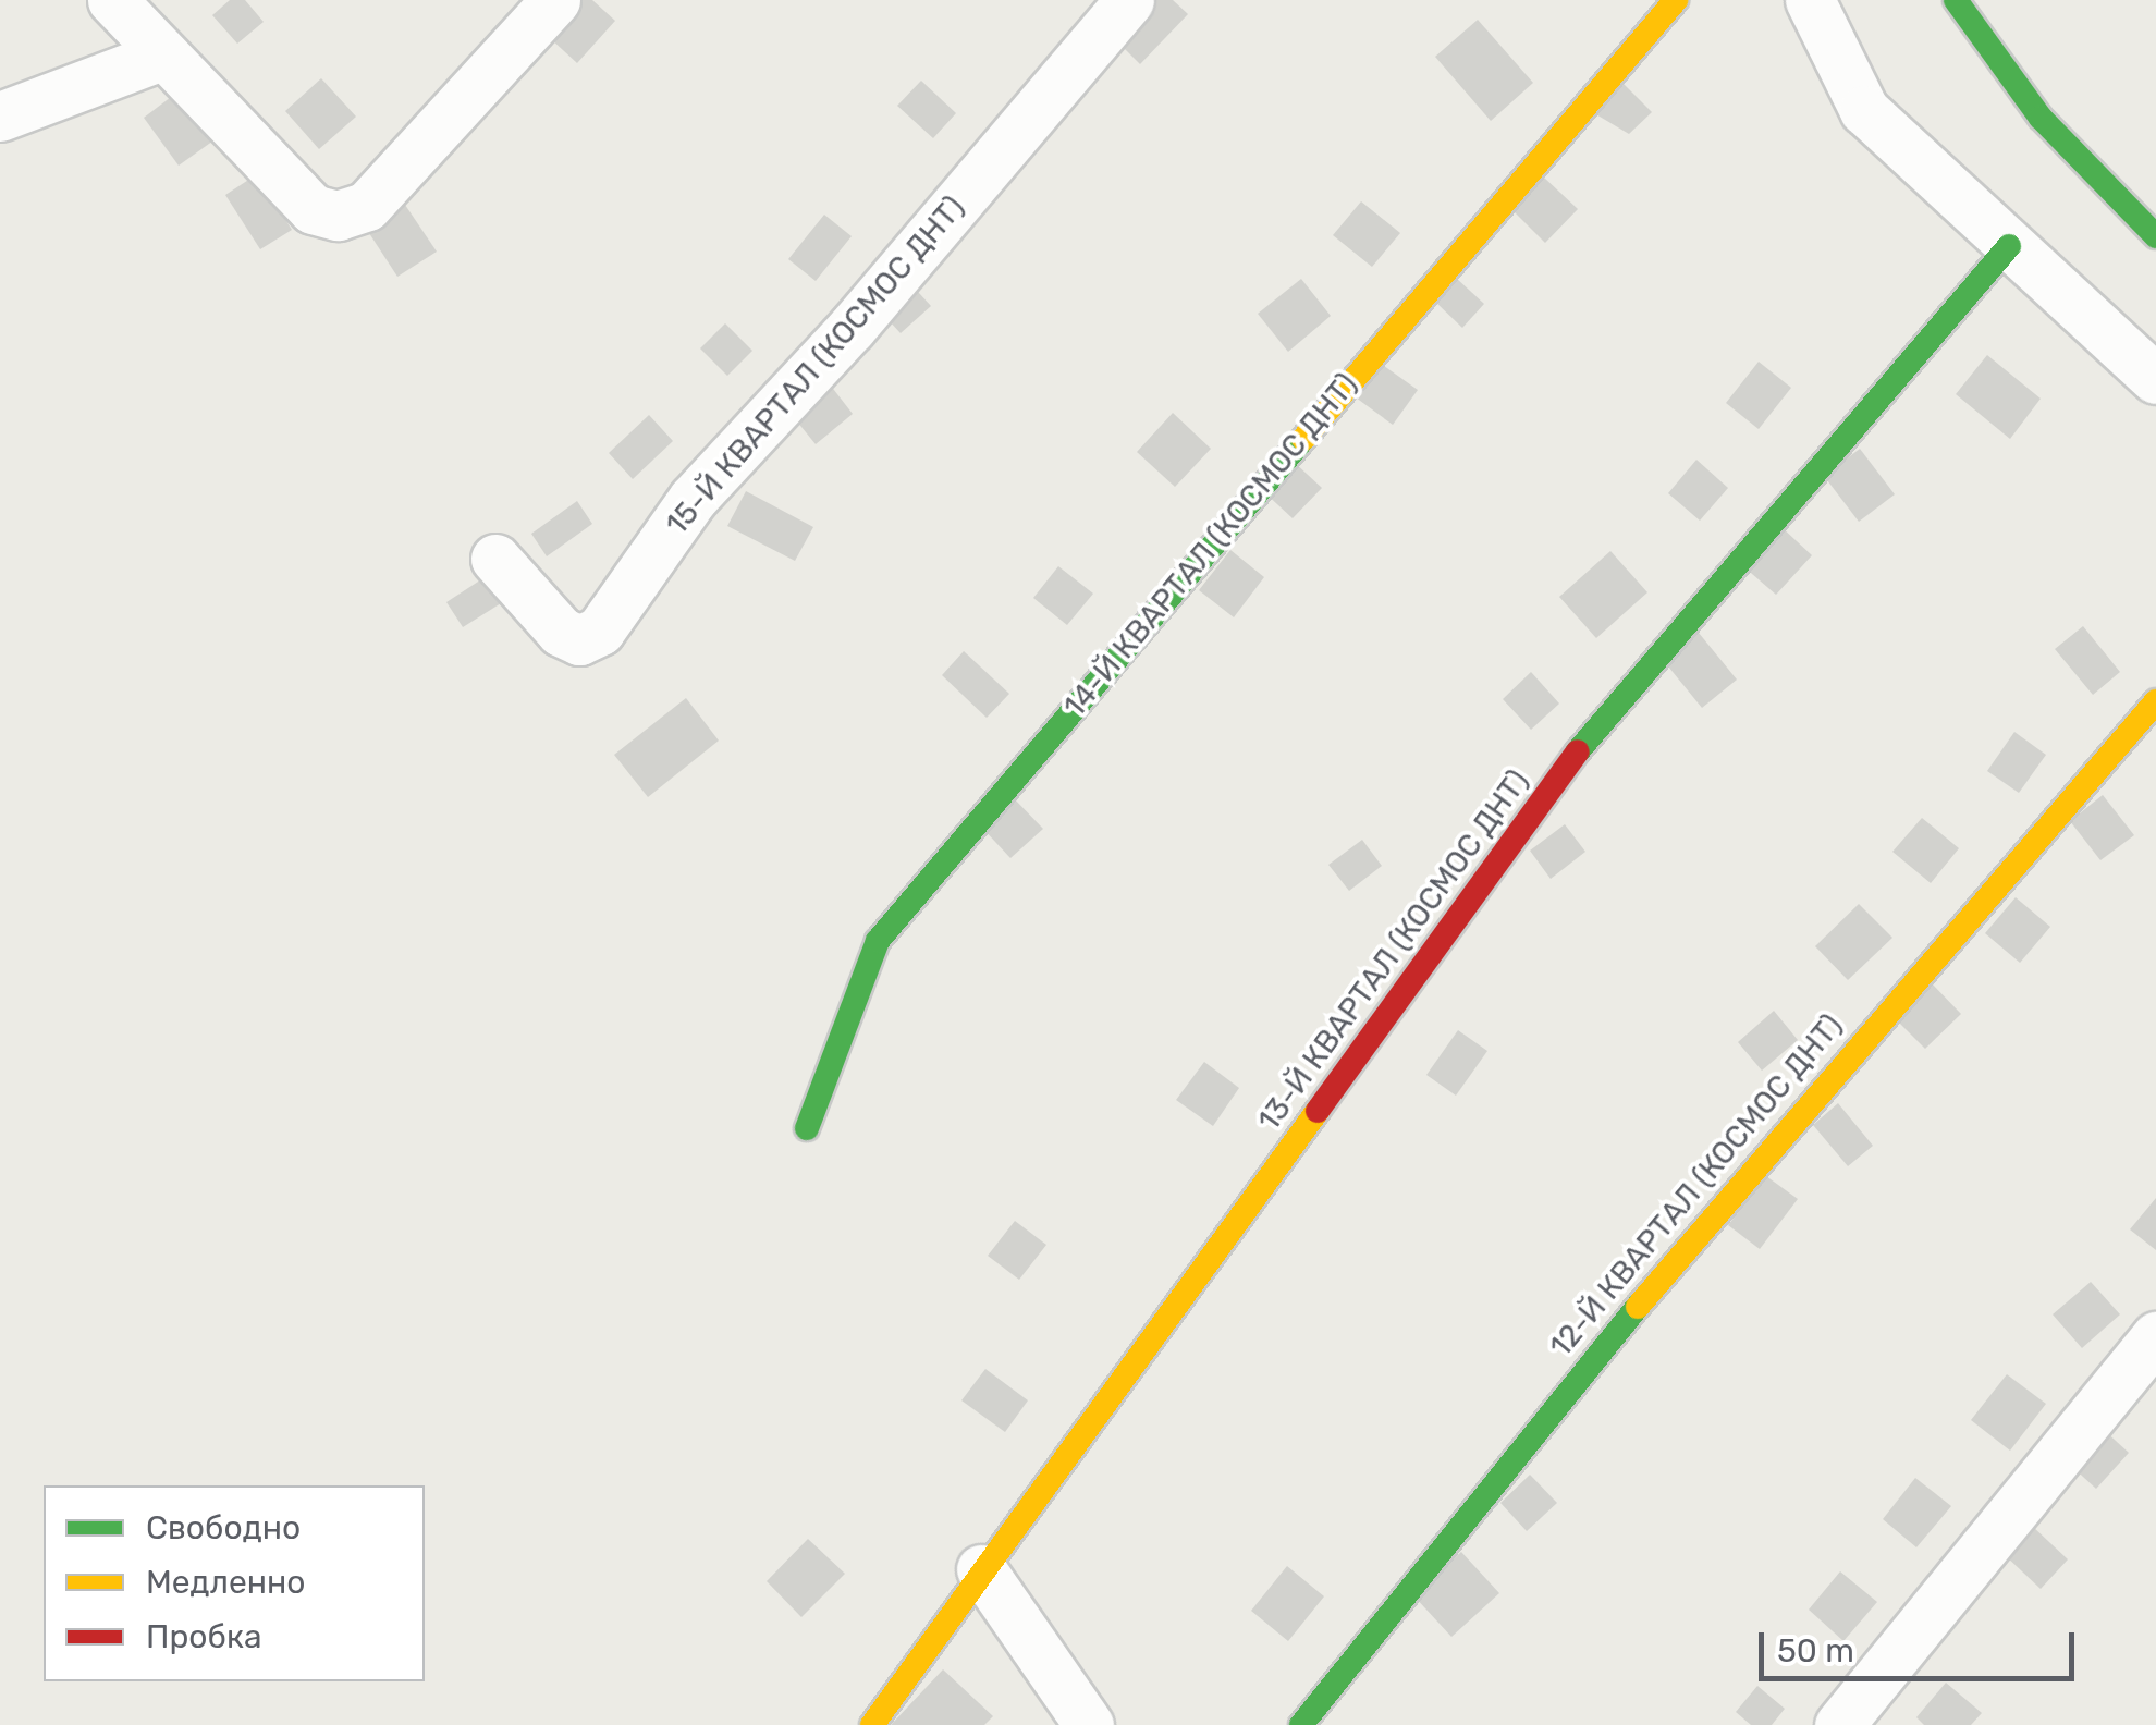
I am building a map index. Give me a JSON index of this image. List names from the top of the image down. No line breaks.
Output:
{"streets":{"street":["15-Й КВАРТАЛ (КОСМОС ДНТ)","14-Й КВАРТАЛ (КОСМОС ДНТ)","13-Й КВАРТАЛ (КОСМОС ДНТ)","12-Й КВАРТАЛ (КОСМОС ДНТ)"]},"legend":["Свободно","Медленно","Пробка"],"scale_bar":"50 m"}
